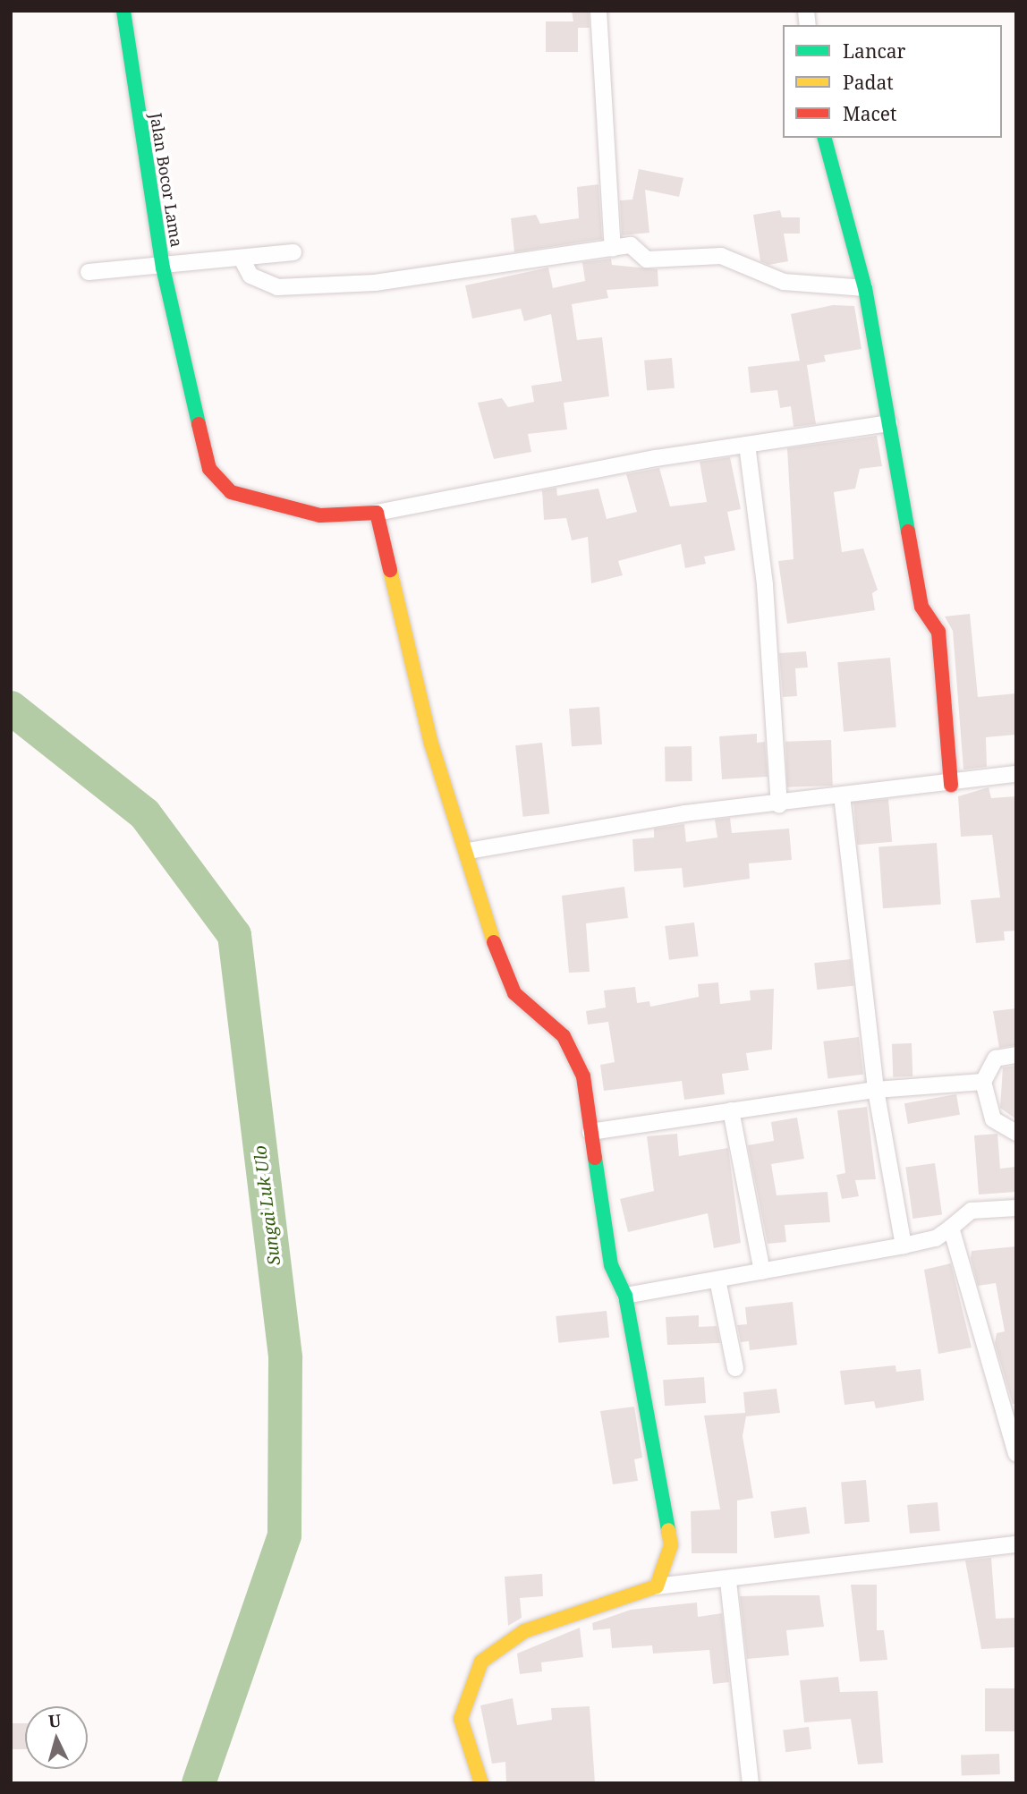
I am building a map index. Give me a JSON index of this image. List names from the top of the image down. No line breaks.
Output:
{"streets":{"street":["Jalan Bocor Lama"]},"water":["Sungai Luk Ulo"],"legend":["Lancar","Padat","Macet"],"north":"top"}
